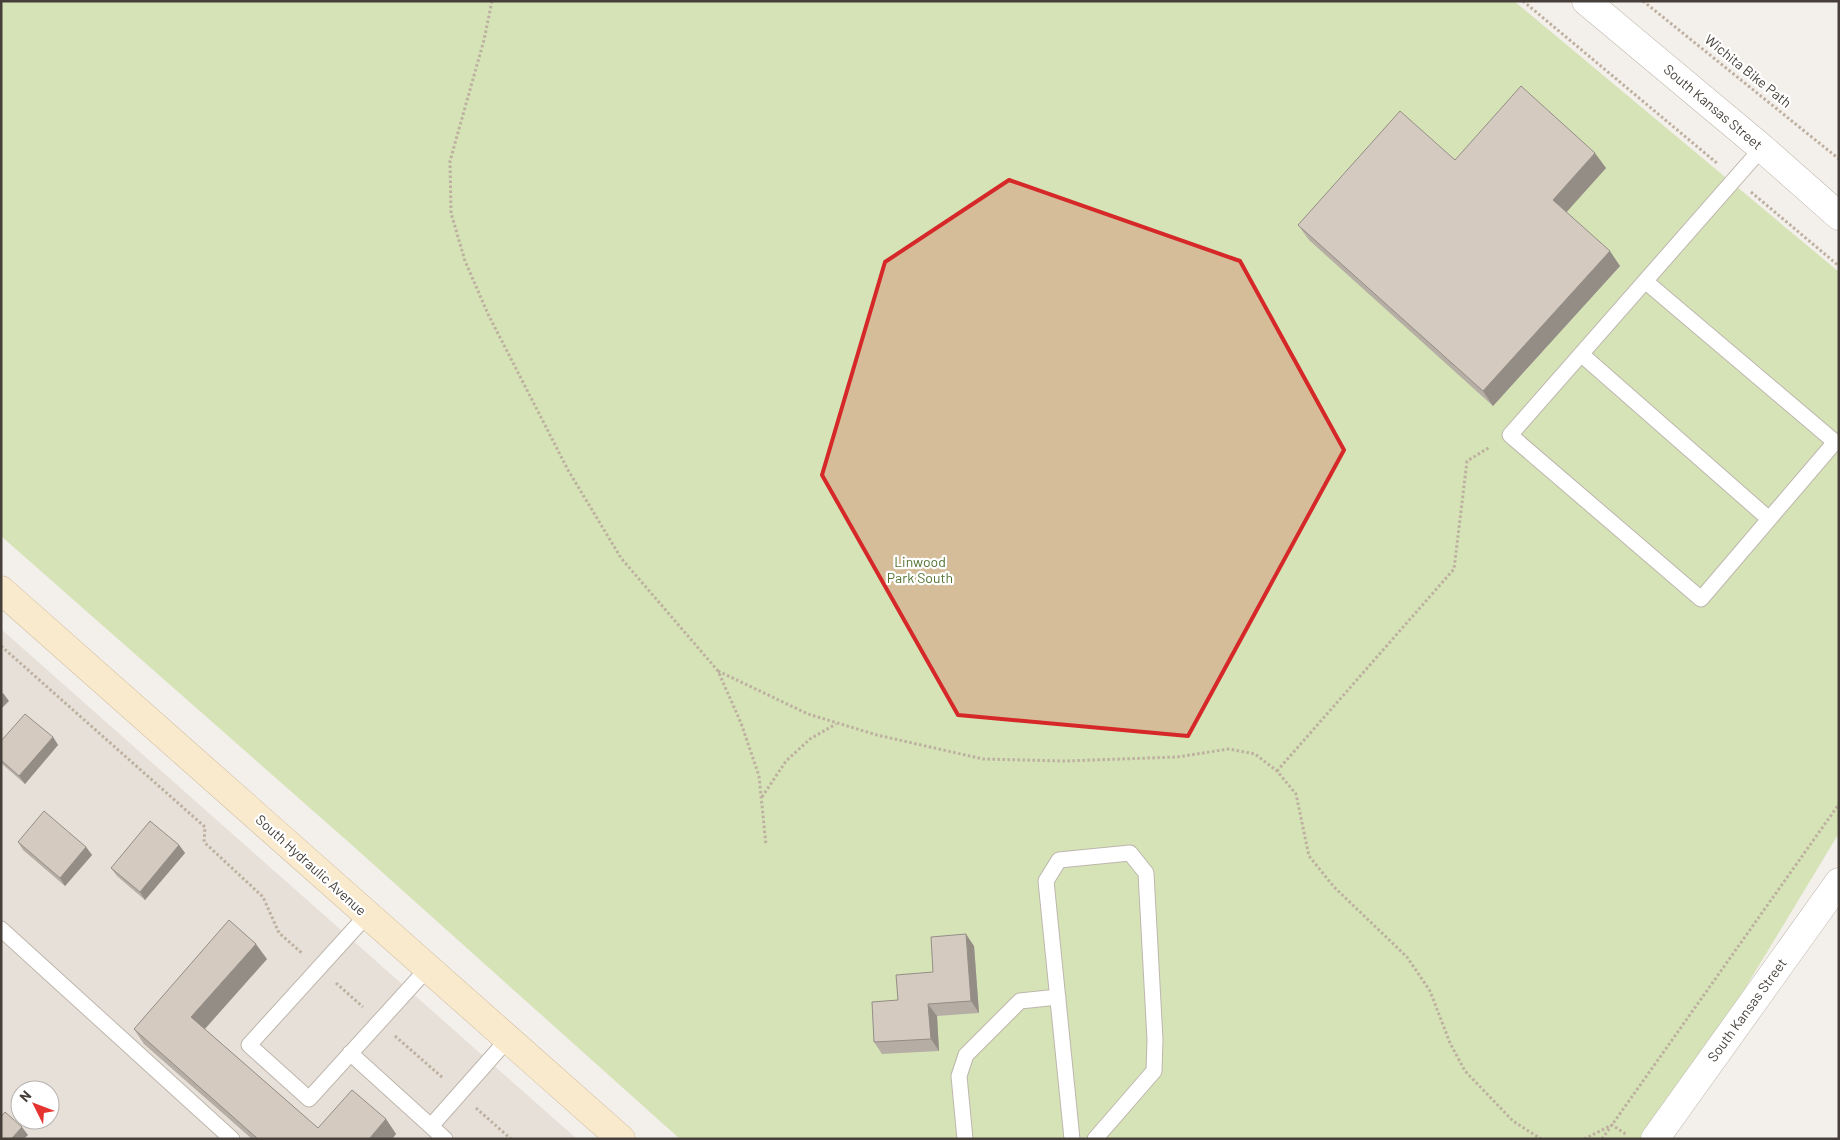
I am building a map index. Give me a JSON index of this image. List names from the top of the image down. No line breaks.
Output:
{"streets":{"street":["South Kansas Street","South Hydraulic Avenue"],"path":["Wichita Bike Path"]},"parks":["Linwood Park South"],"north":"top left"}
